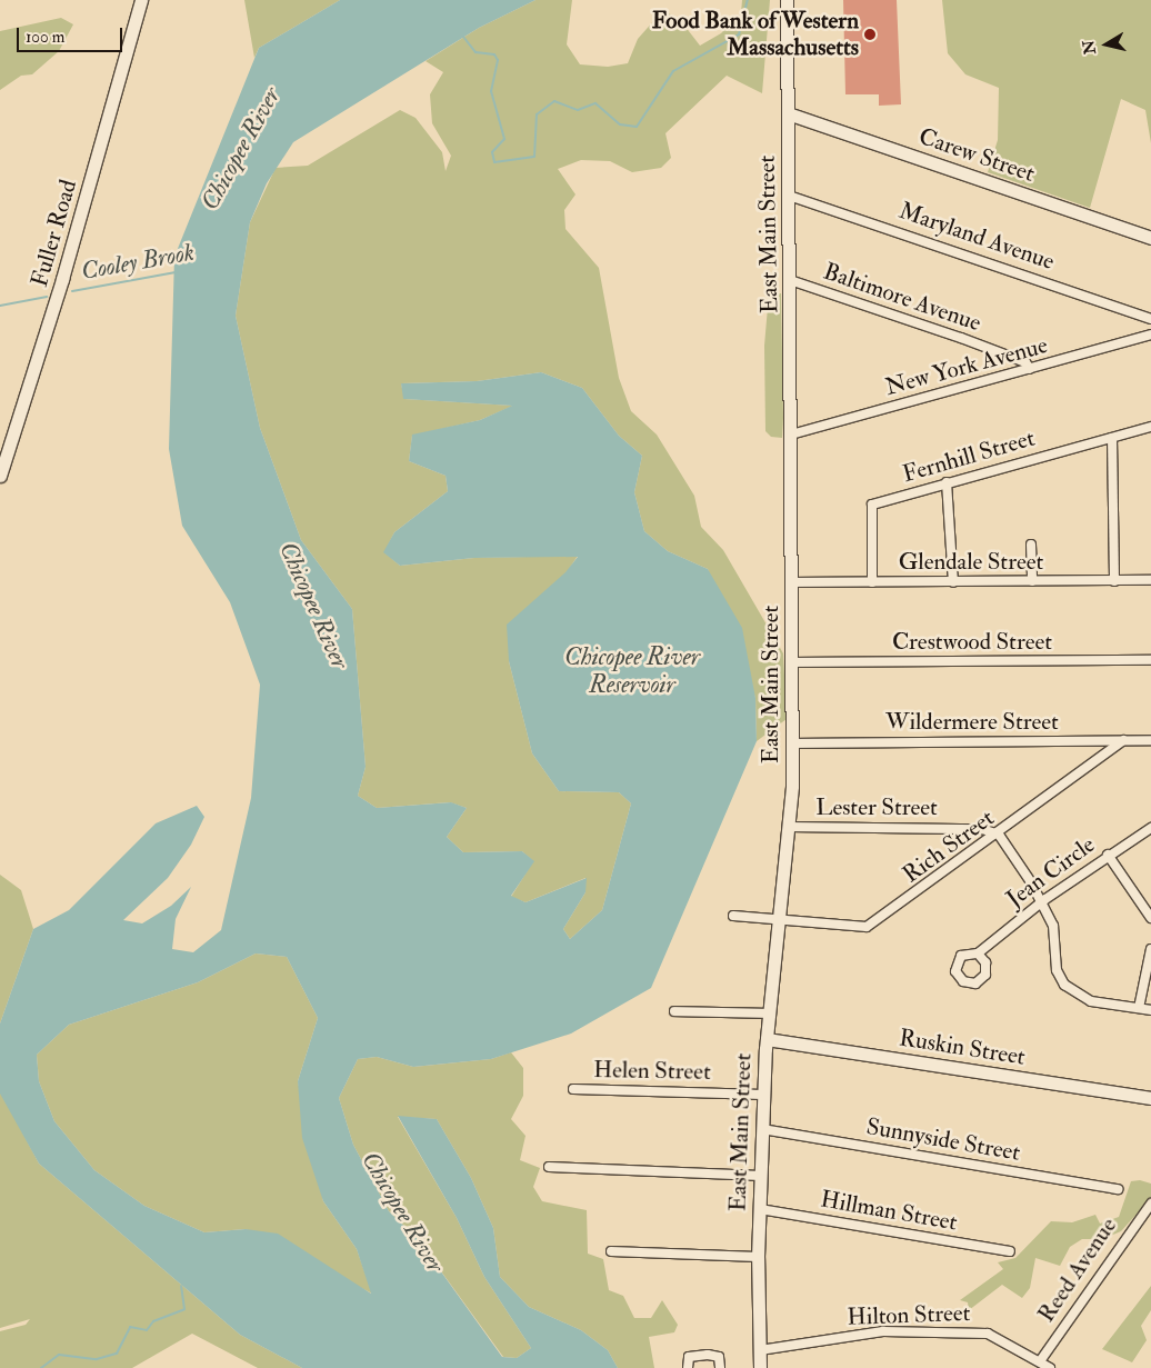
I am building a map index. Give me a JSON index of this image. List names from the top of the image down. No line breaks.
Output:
{"streets":{"main road":["Carew Street","Fuller Road","East Main Street","Ruskin Street"],"street":["Maryland Avenue","Baltimore Avenue","New York Avenue","Fernhill Street","Glendale Street","Crestwood Street","Wildermere Street","Lester Street","Rich Street","Jean Circle","Helen Street","Sunnyside Street","Hillman Street","Reed Avenue","Hilton Street"]},"crossings":[["Carew Street","East Main Street"],["East Main Street","Maryland Avenue"],["East Main Street","Baltimore Avenue"],["East Main Street","New York Avenue"],["East Main Street","Glendale Street"],["East Main Street","Crestwood Street"],["East Main Street","Wildermere Street"],["East Main Street","Lester Street"],["East Main Street","Rich Street"],["East Main Street","Ruskin Street"],["East Main Street","Helen Street"],["East Main Street","Sunnyside Street"],["East Main Street","Hillman Street"],["East Main Street","Hilton Street"],["Baltimore Avenue","New York Avenue"],["Fernhill Street","Glendale Street"],["Wildermere Street","Rich Street"],["Lester Street","Rich Street"],["Reed Avenue","Hilton Street"]],"water":["Chicopee River","Cooley Brook","Chicopee River Reservoir"],"places":["Food Bank of Western Massachusetts"],"scale_bar":"100 m","north":"left"}
